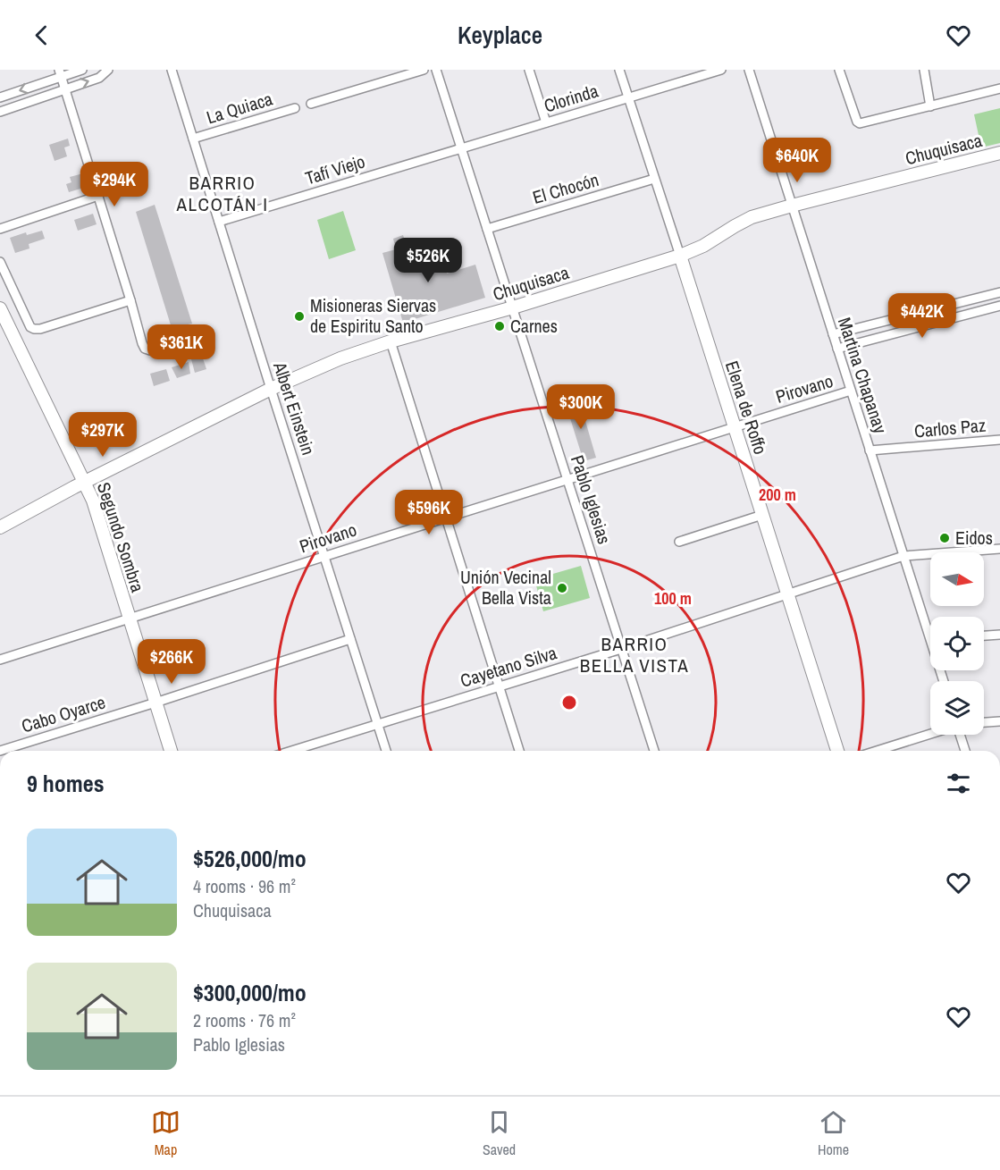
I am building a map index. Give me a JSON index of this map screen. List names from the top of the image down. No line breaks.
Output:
{"streets":{"street":["Clorinda","La Quiaca","Chuquisaca","Tafí Viejo","El Chocón","Martina Chapanay","Pirovano","Elena de Roffo","Albert Einstein","Carlos Paz","Pablo Iglesias","Segundo Sombra","Cayetano Silva","Cabo Oyarce"]},"crossings":[["Clorinda","Tafí Viejo"],["Clorinda","Elena de Roffo"],["Clorinda","Pablo Iglesias"],["La Quiaca","Albert Einstein"],["Chuquisaca","Martina Chapanay"],["Chuquisaca","Elena de Roffo"],["Chuquisaca","Albert Einstein"],["Chuquisaca","Pablo Iglesias"],["Chuquisaca","Segundo Sombra"],["Tafí Viejo","Albert Einstein"],["Tafí Viejo","Pablo Iglesias"],["El Chocón","Elena de Roffo"],["El Chocón","Pablo Iglesias"],["Martina Chapanay","Pirovano"],["Martina Chapanay","Carlos Paz"],["Martina Chapanay","Cayetano Silva"],["Pirovano","Elena de Roffo"],["Pirovano","Albert Einstein"],["Pirovano","Pablo Iglesias"],["Pirovano","Segundo Sombra"],["Elena de Roffo","Cayetano Silva"],["Albert Einstein","Cayetano Silva"],["Albert Einstein","Cabo Oyarce"],["Pablo Iglesias","Cayetano Silva"],["Segundo Sombra","Cabo Oyarce"]],"districts":["BARRIO ALCOTÁN I","BARRIO BELLA VISTA"],"places":["Misioneras Siervas de Espiritu Santo","Carnes","Eidos","Unión Vecinal Bella Vista"],"north":"right","page":{"header":"Keyplace","price":["$640K","$294K","$526K","$442K","$361K","$300K","$297K","$596K","$266K"],"heading":"9 homes","list":[{"name":"$526,000/mo","note":"4 rooms · 96 m² · Chuquisaca"},{"name":"$300,000/mo","note":"2 rooms · 76 m² · Pablo Iglesias"}],"tabs":["Map","Saved","Home"]},"rings":["200 m","100 m"]}
